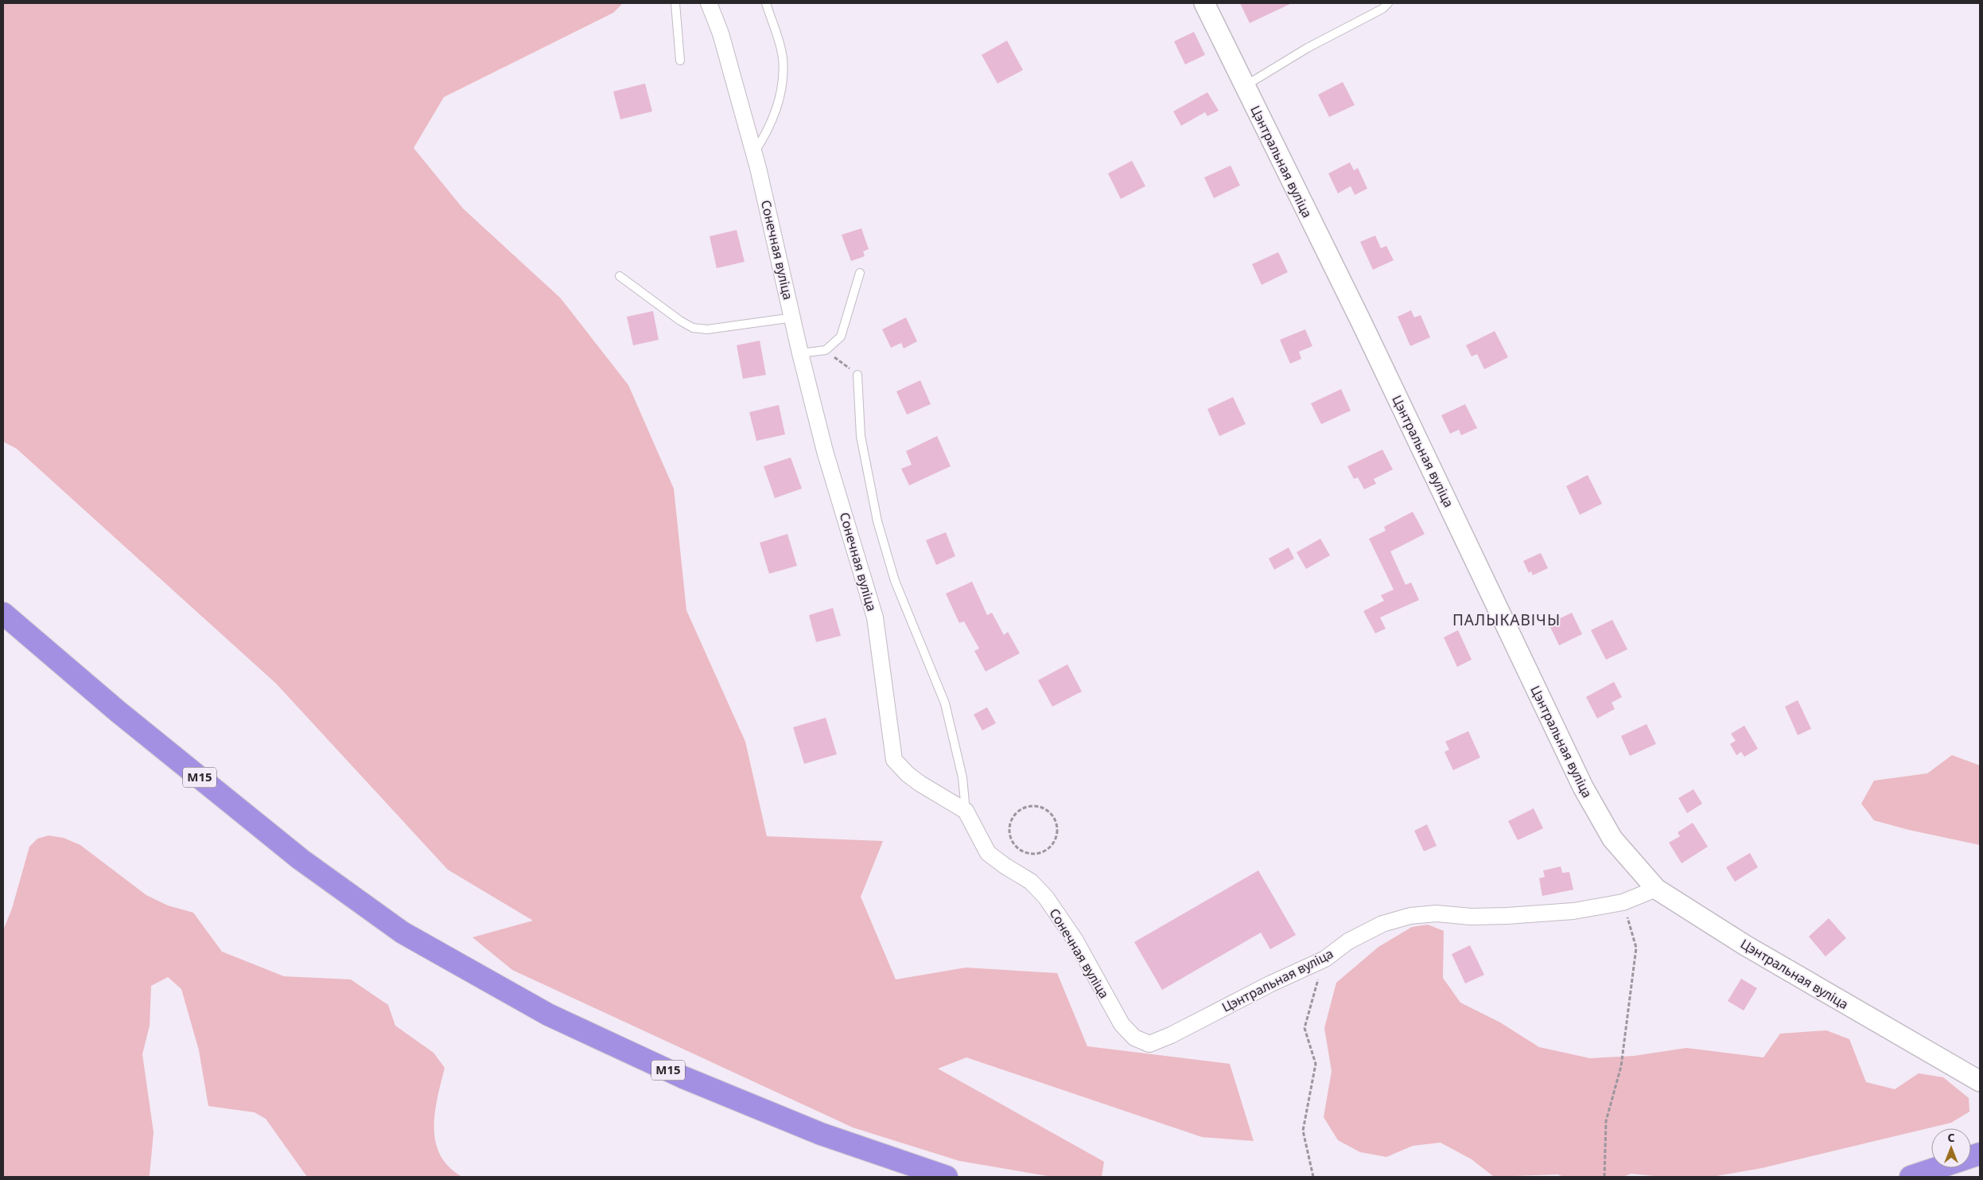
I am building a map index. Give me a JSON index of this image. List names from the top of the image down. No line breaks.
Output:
{"streets":{"highway":["М15"],"street":["Цэнтральная вуліца","Сонечная вуліца"]},"crossings":[["Цэнтральная вуліца","Сонечная вуліца"]],"districts":["ПАЛЫКАВІЧЫ"],"north":"top"}
